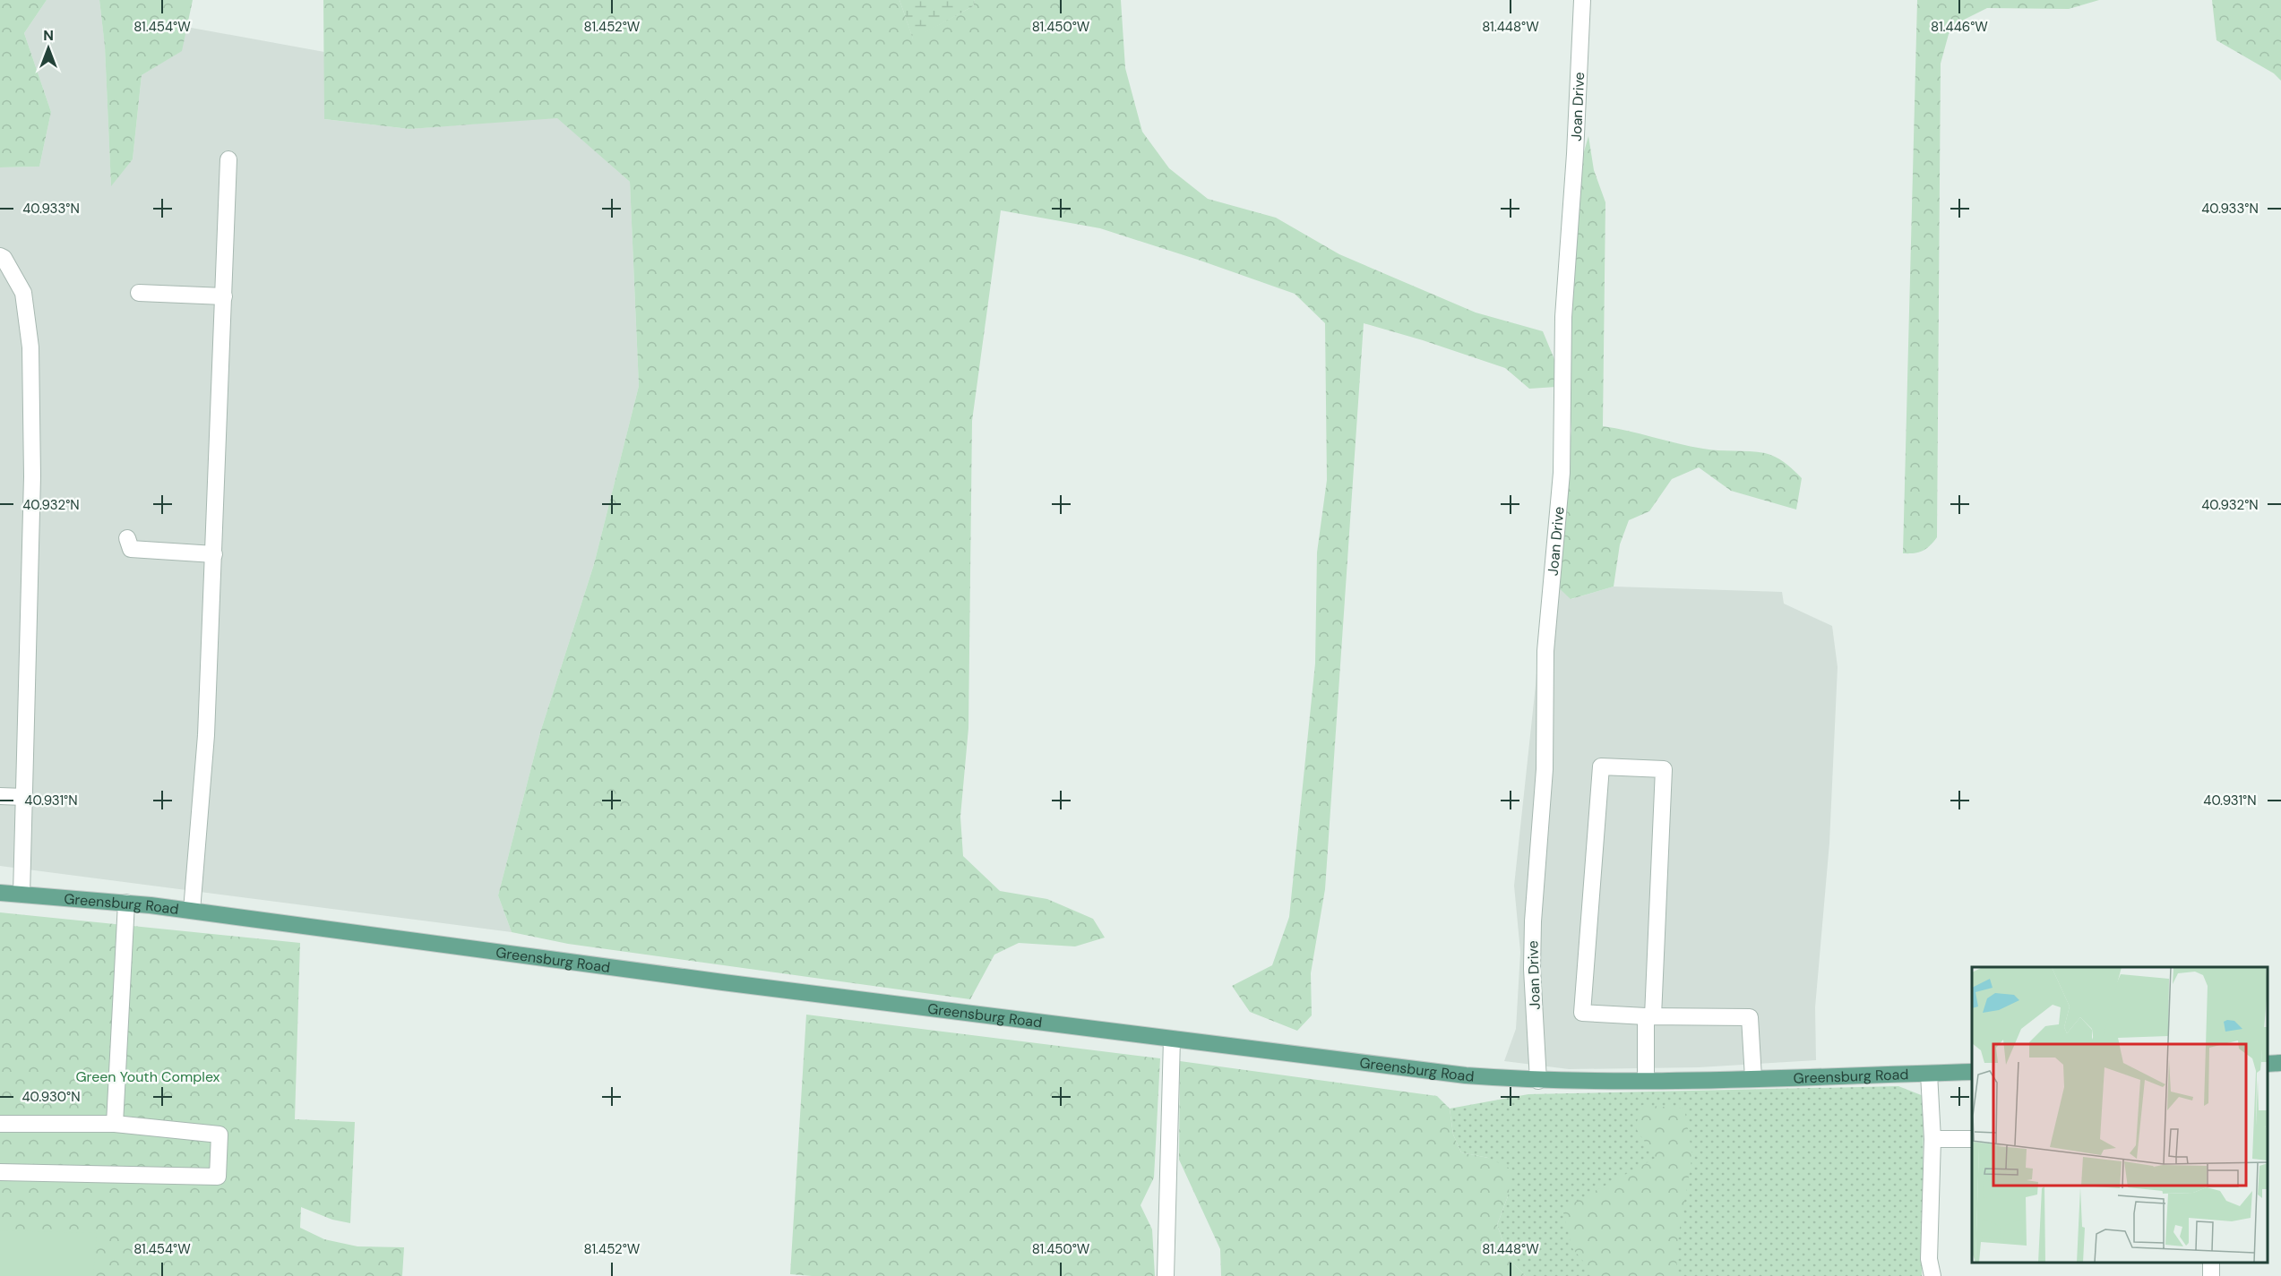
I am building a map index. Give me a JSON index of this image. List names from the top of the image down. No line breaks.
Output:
{"streets":{"main road":["Greensburg Road"],"lane":["Joan Drive"]},"crossings":[["Joan Drive","Greensburg Road"]],"parks":["Green Youth Complex"],"north":"top","coordinates":["81.454°W","81.452°W","81.450°W","81.448°W","81.446°W","40.933°N","40.932°N","40.931°N","40.930°N"]}
